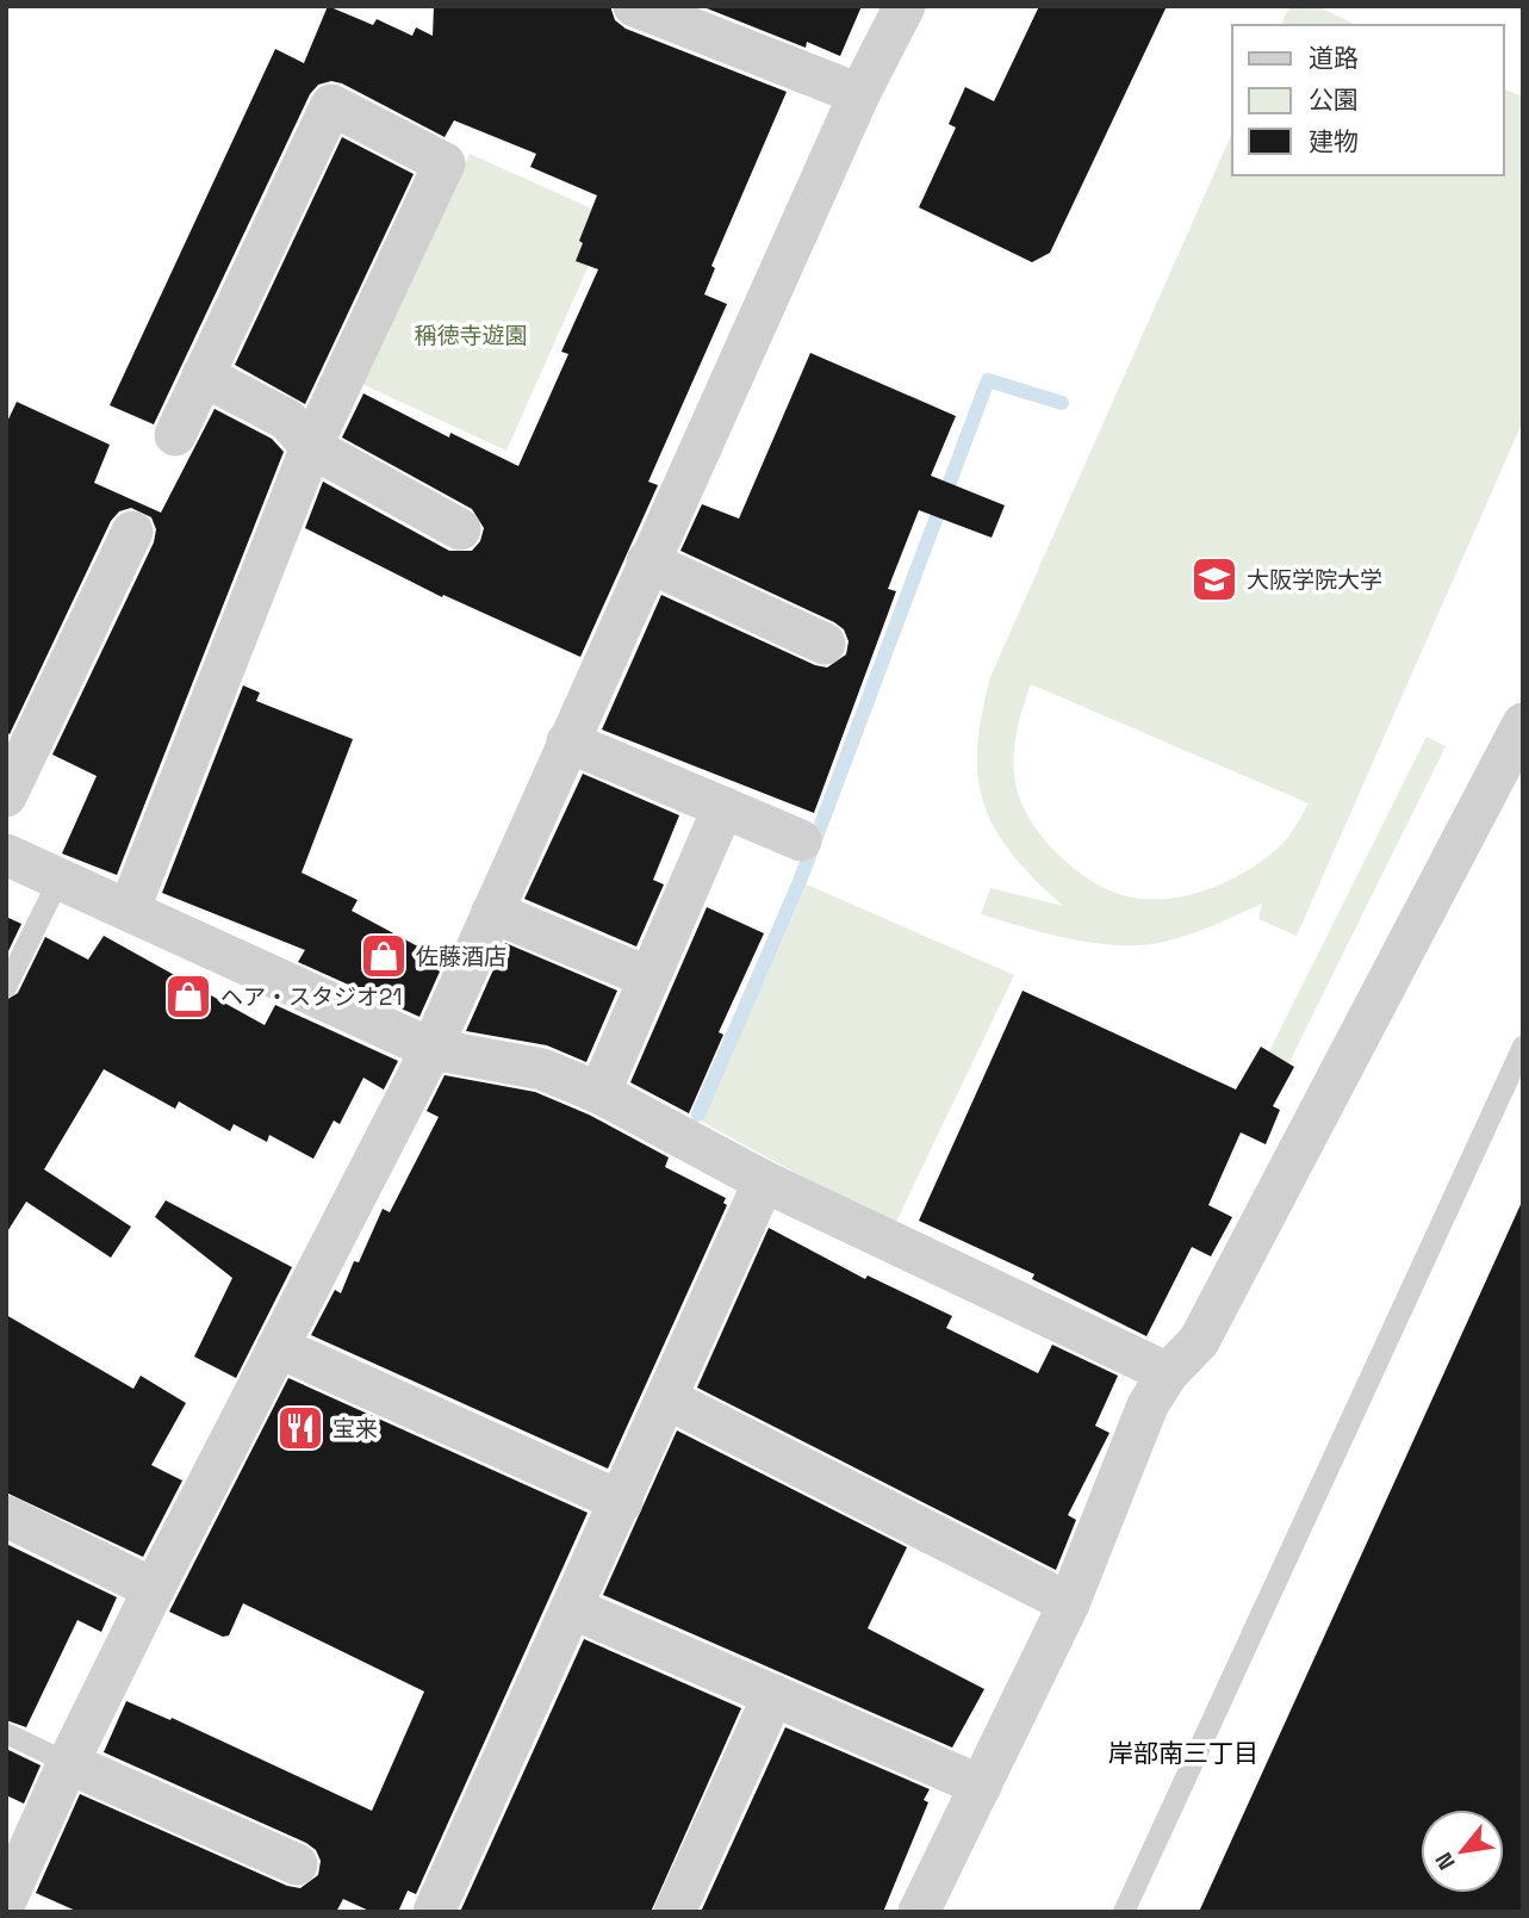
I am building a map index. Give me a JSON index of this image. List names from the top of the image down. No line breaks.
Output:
{"districts":["岸部南三丁目"],"parks":["稱徳寺遊園"],"places":{"school or university":["大阪学院大学"],"shop":["佐藤酒店","ヘア・スタジオ21"],"restaurant":["宝来"]},"legend":["道路","公園","建物"],"north":"bottom left"}
